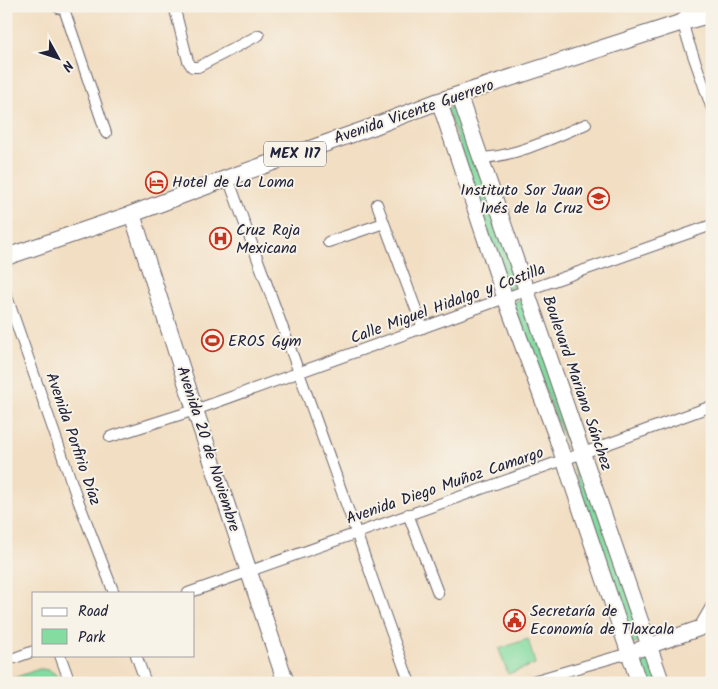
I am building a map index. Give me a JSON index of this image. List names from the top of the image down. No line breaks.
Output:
{"streets":{"main road":["Avenida Vicente Guerrero","MEX 117","Avenida 20 de Noviembre"],"street":["Calle Miguel Hidalgo y Costilla","Boulevard Mariano Sánchez","Avenida Porfirio Díaz","Avenida Diego Muñoz Camargo"]},"crossings":[["Avenida Vicente Guerrero","Boulevard Mariano Sánchez"],["Avenida Vicente Guerrero","Avenida 20 de Noviembre"],["Calle Miguel Hidalgo y Costilla","Boulevard Mariano Sánchez"],["Calle Miguel Hidalgo y Costilla","Avenida 20 de Noviembre"],["Boulevard Mariano Sánchez","Avenida Diego Muñoz Camargo"],["Avenida 20 de Noviembre","Avenida Diego Muñoz Camargo"]],"places":{"hotel":["Hotel de La Loma"],"school or university":["Instituto Sor Juan Inés de la Cruz"],"hospital":["Cruz Roja Mexicana"],"sports":["EROS Gym"],"public building":["Secretaría de Economía de Tlaxcala"]},"legend":["Road","Park"],"north":"bottom right"}
